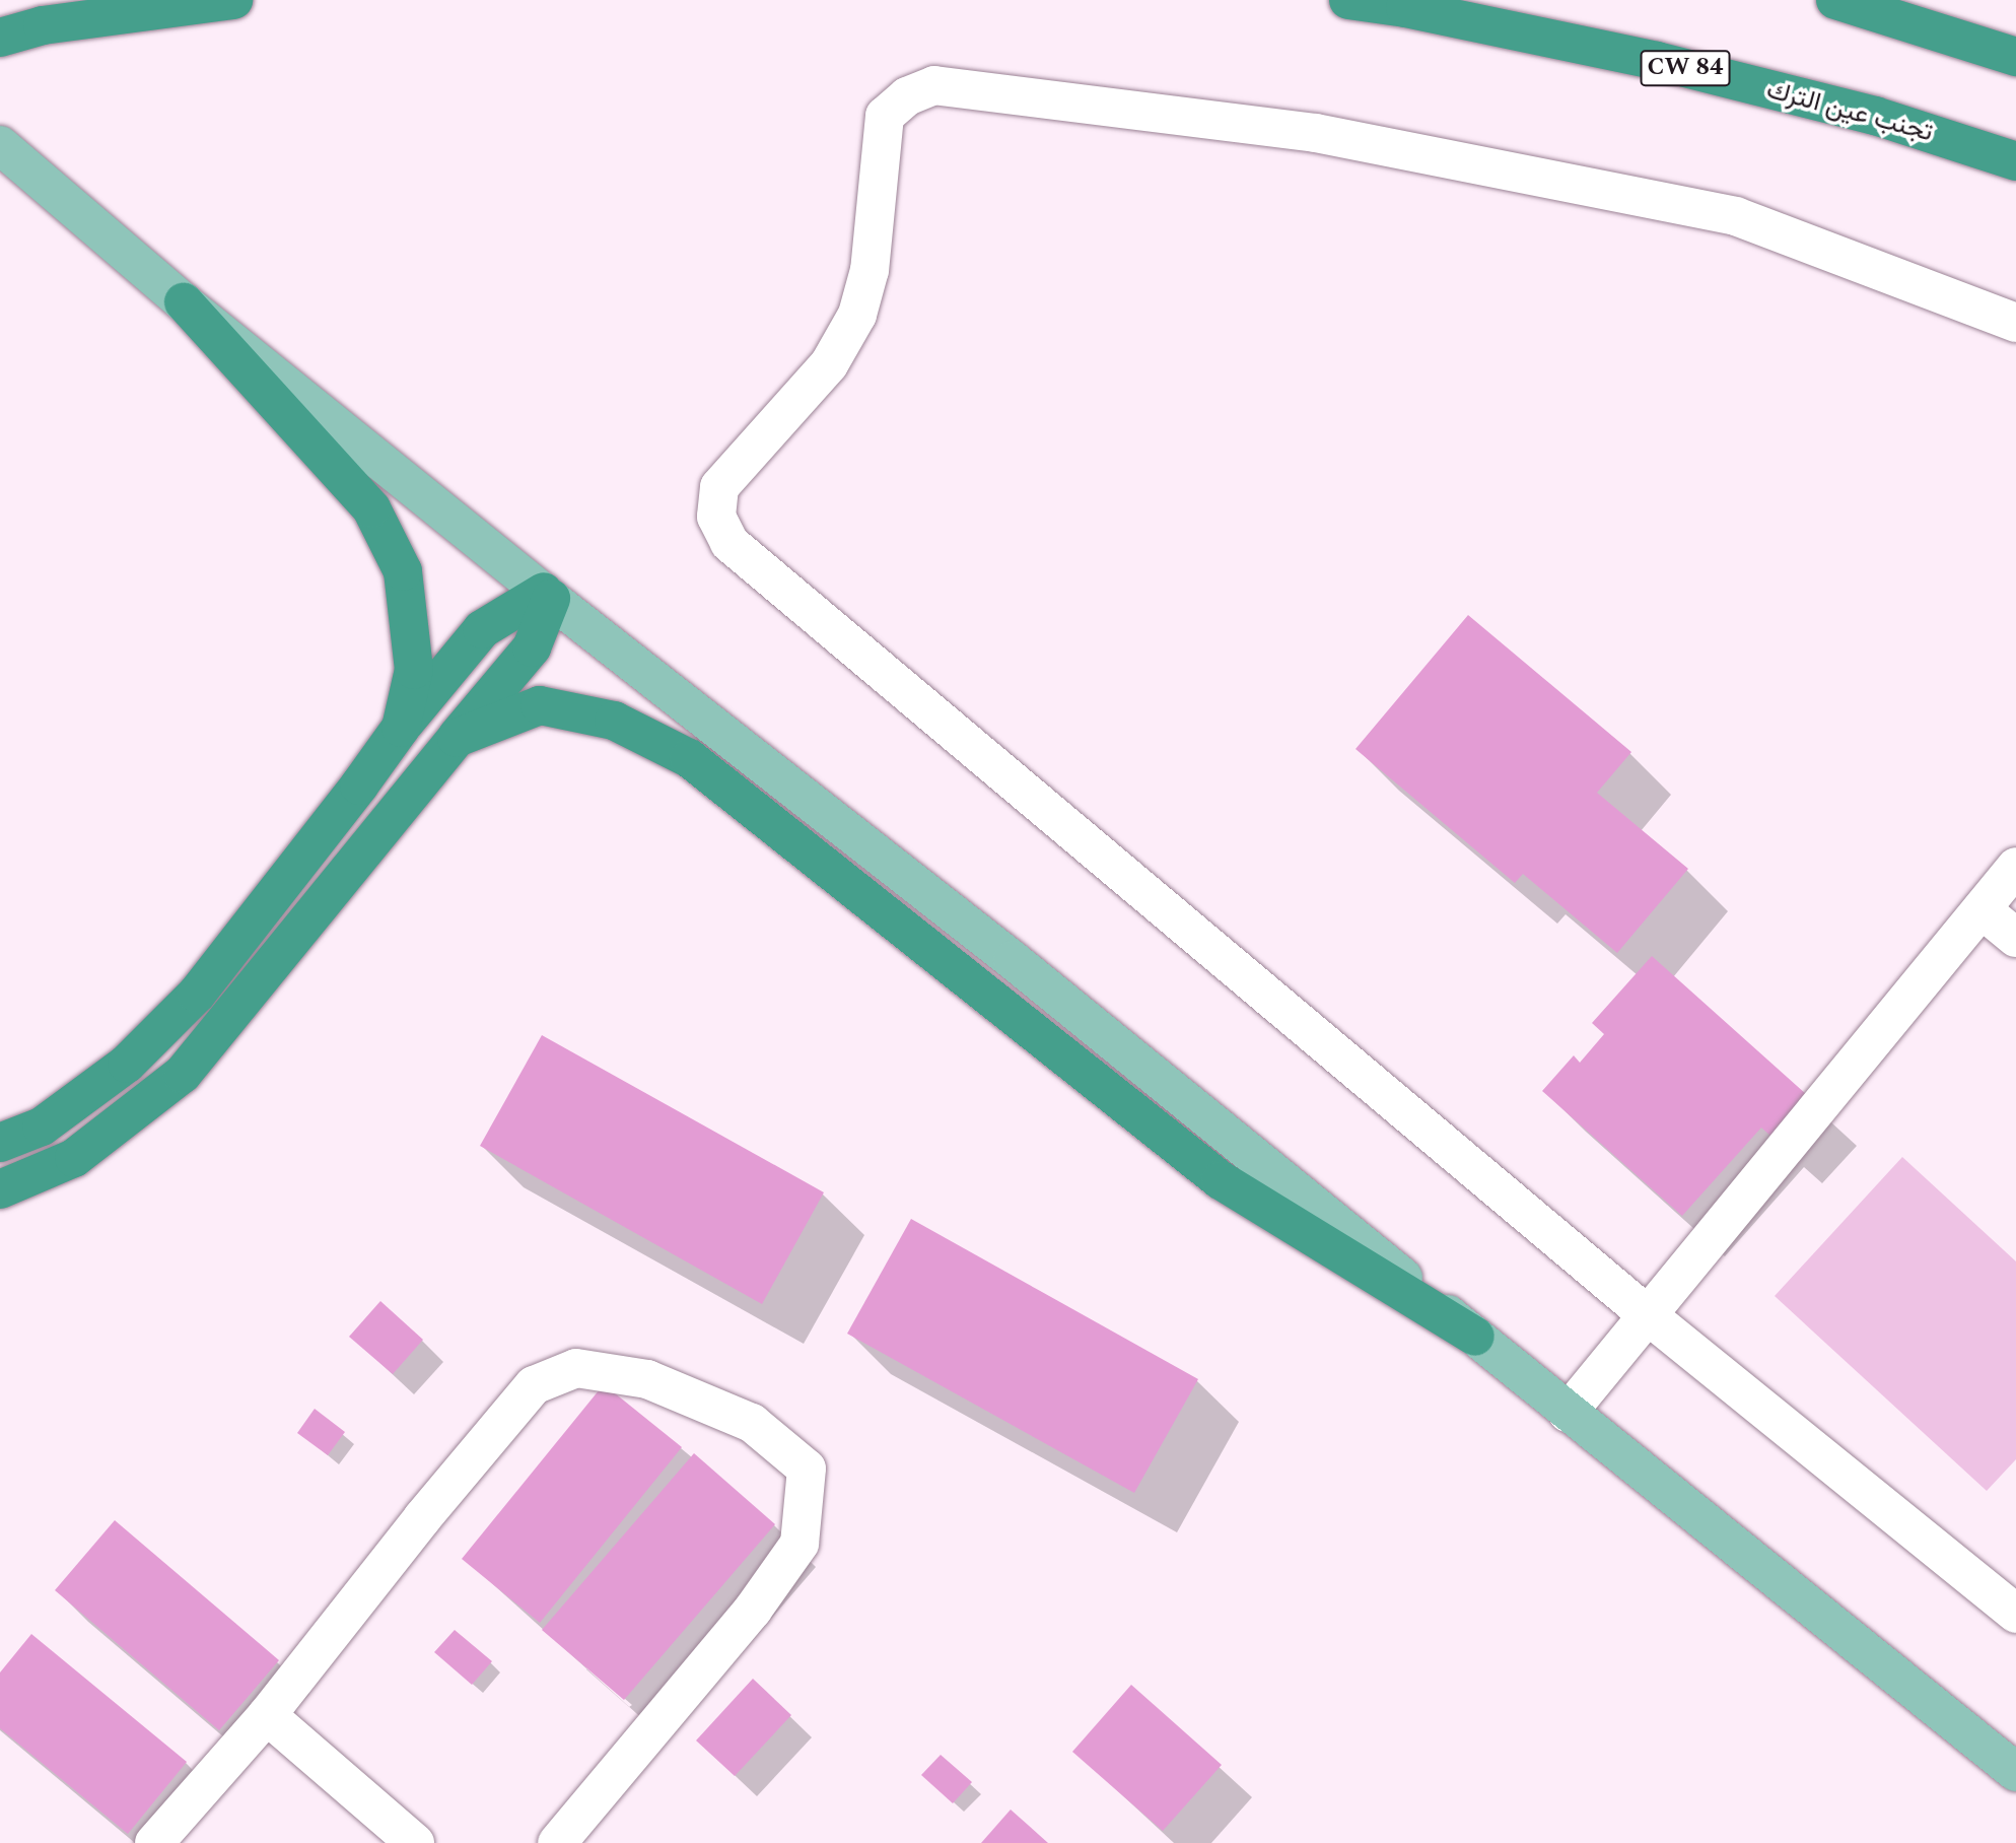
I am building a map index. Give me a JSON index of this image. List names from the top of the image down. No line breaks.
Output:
{"streets":{"highway":["CW 84","تجنب عين الترك"]}}
